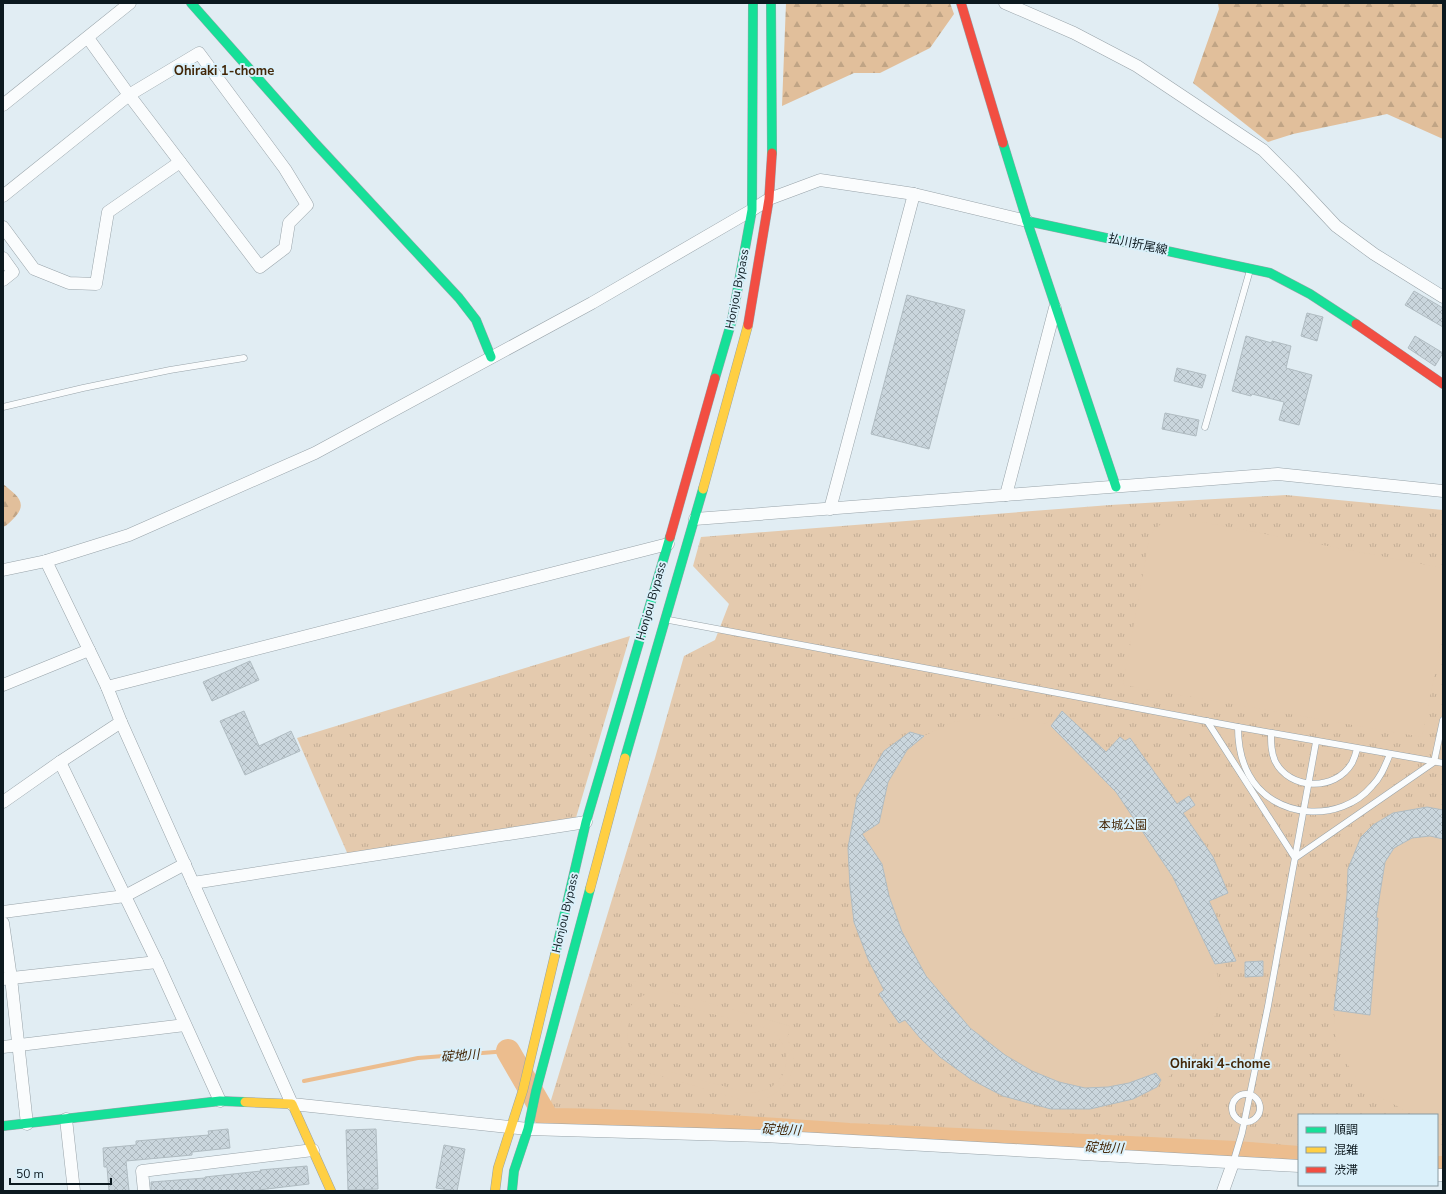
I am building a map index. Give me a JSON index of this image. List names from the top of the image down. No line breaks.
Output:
{"streets":{"main road":["払川折尾線","Honjou Bypass"]},"districts":["Ohiraki 1-chome","Ohiraki 4-chome"],"water":["碇地川"],"parks":["本城公園"],"legend":["順調","混雑","渋滞"],"scale_bar":"50 m"}
